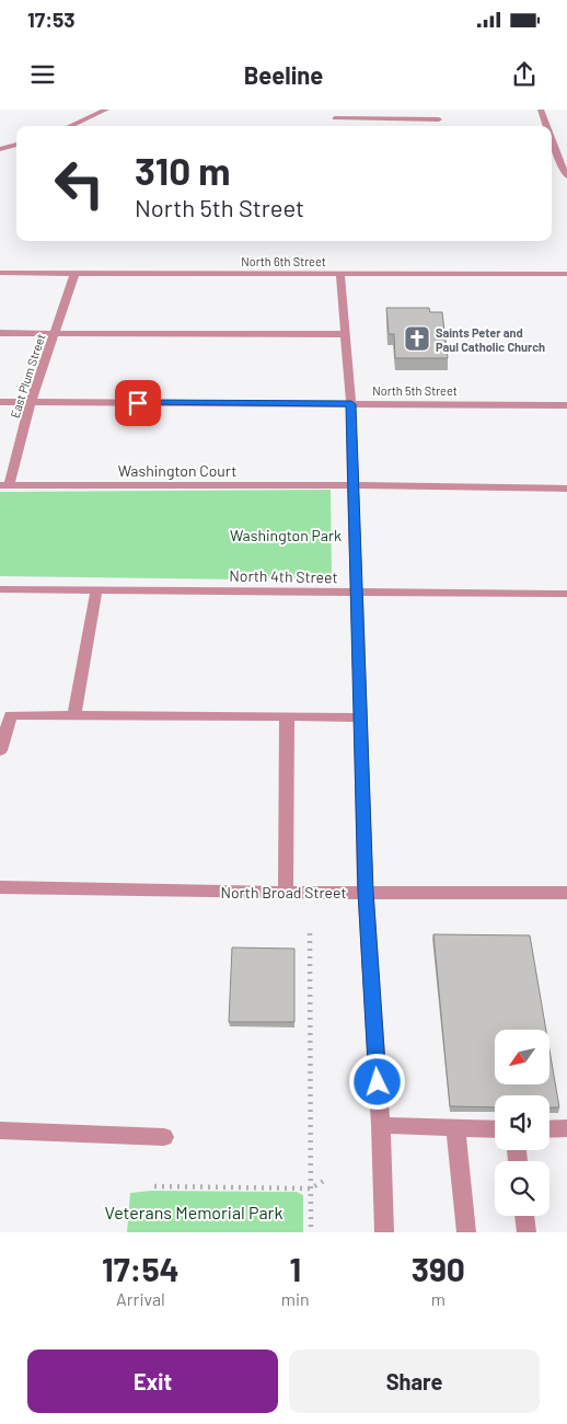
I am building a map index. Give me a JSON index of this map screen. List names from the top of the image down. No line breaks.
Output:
{"streets":{"street":["North 6th Street","East Plum Street","North 5th Street","Washington Court","North 4th Street","North Broad Street"]},"crossings":[["North 6th Street","East Plum Street"],["East Plum Street","North 5th Street"],["East Plum Street","Washington Court"]],"parks":["Washington Park","Veterans Memorial Park"],"places":{"church":["Saints Peter and Paul Catholic Church"]},"north":"bottom left","page":{"status":"17:53","header":"Beeline","turn":["310 m","North 5th Street"],"eta":["17:54","Arrival","1","min","390","m"],"buttons":["Exit","Share"]}}
